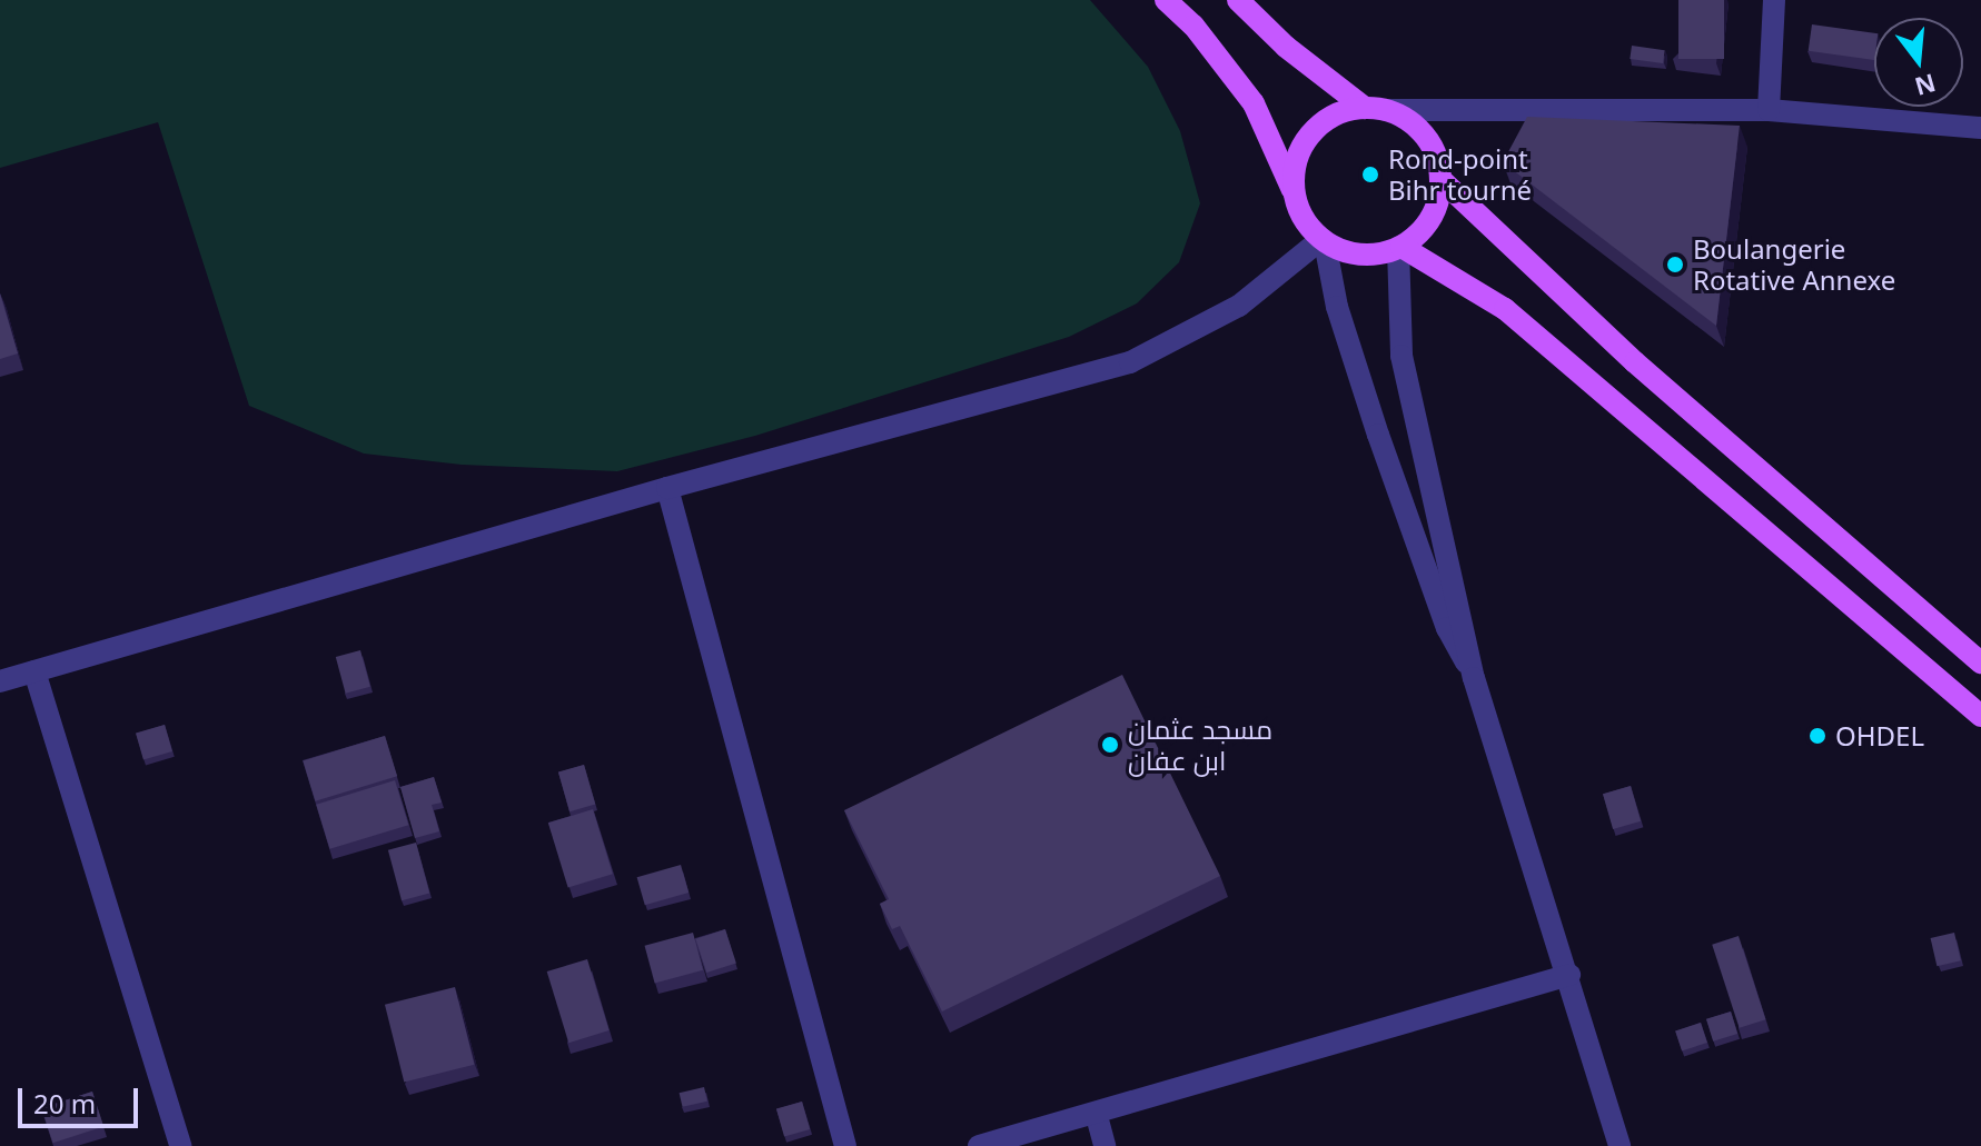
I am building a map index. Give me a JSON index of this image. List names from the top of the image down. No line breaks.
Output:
{"places":["Rond-point Bihr tourné","Boulangerie Rotative Annexe","OHDEL","مسجد عثمان ابن عفان"],"scale_bar":"20 m","north":"bottom"}
